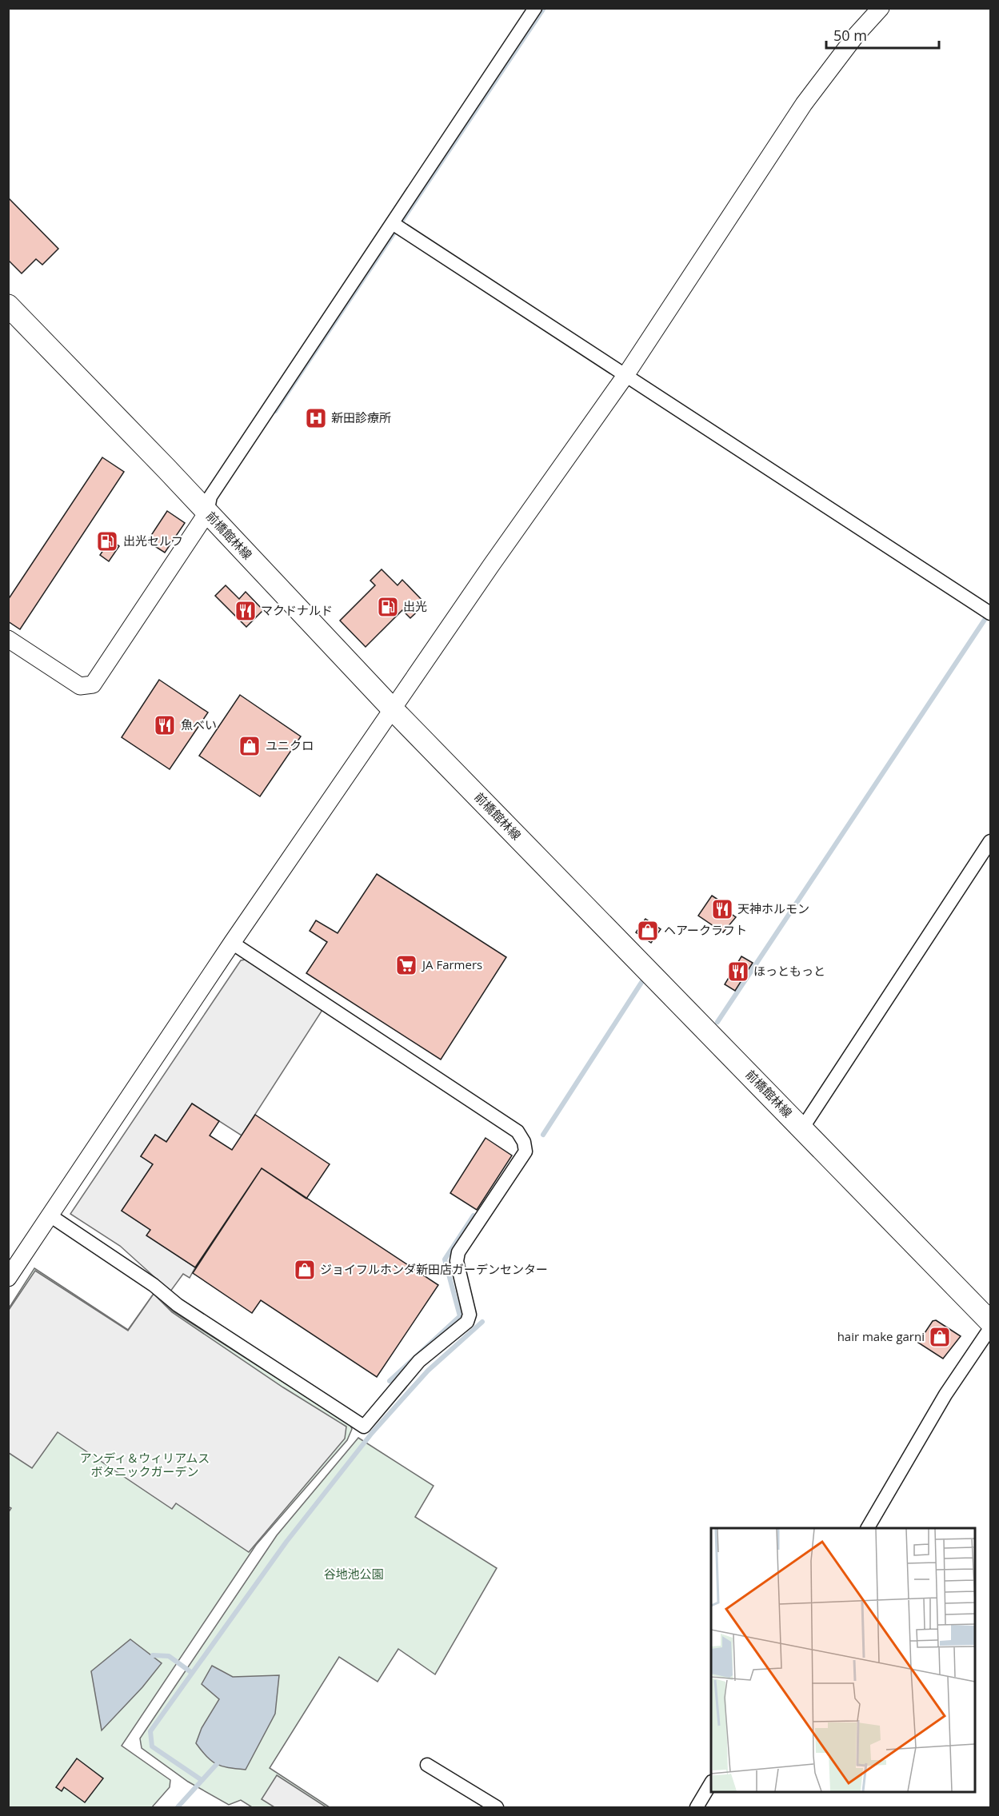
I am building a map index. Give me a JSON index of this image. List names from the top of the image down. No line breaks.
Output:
{"streets":{"main road":["前橋館林線"]},"parks":["アンディ＆ウィリアムス ボタニックガーデン","谷地池公園"],"places":{"hospital":["新田診療所"],"fuel station":["出光セルフ","出光"],"restaurant":["マクドナルド","魚べい","天神ホルモン","ほっともっと"],"shop":["ユニクロ","ヘアークラフト","ジョイフルホンダ新田店ガーデンセンター","hair make garni"],"supermarket":["JA Farmers"]},"scale_bar":"50 m"}
